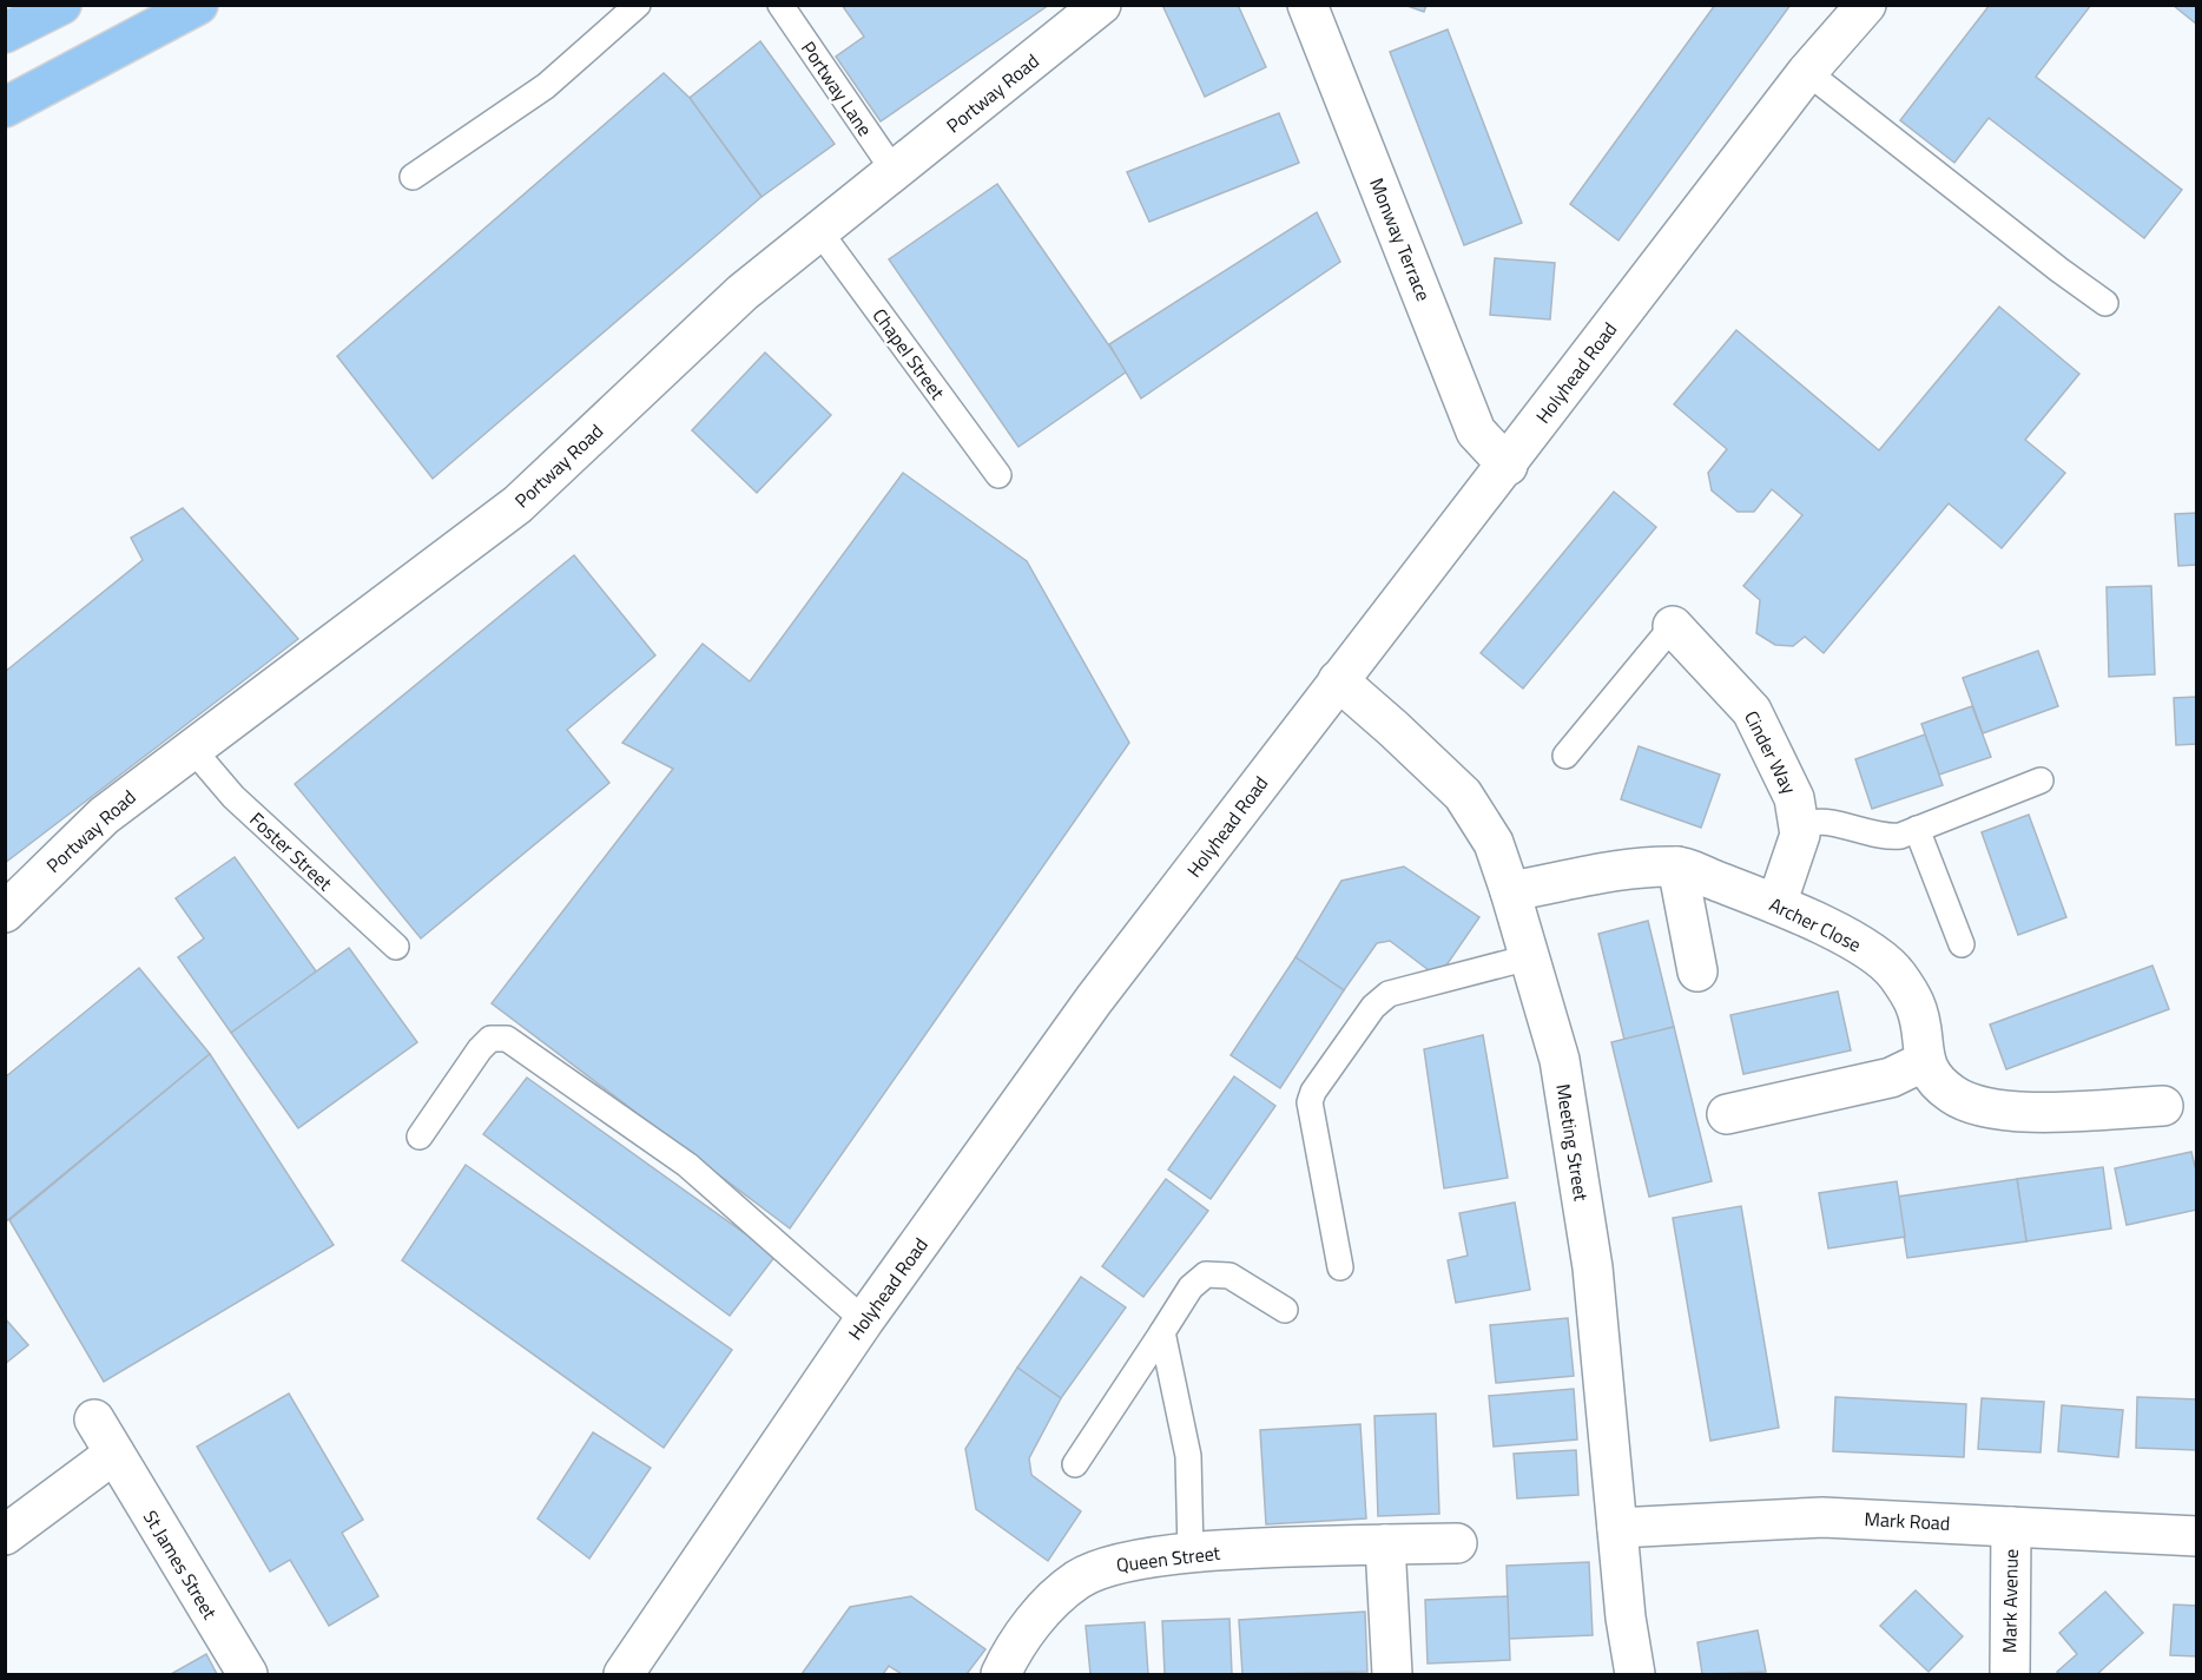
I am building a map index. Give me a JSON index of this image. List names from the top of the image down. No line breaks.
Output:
{"streets":{"street":["Portway Road","Monway Terrace","Holyhead Road","Cinder Way","Archer Close","Meeting Street","Mark Road","Queen Street","St James Street","Mark Avenue"],"lane":["Portway Lane","Chapel Street","Foster Street"]},"crossings":[["Portway Lane","Portway Road"],["Portway Road","Chapel Street"],["Portway Road","Foster Street"],["Monway Terrace","Holyhead Road"],["Holyhead Road","Meeting Street"],["Cinder Way","Archer Close"],["Archer Close","Meeting Street"],["Meeting Street","Mark Road"],["Mark Road","Mark Avenue"]]}
